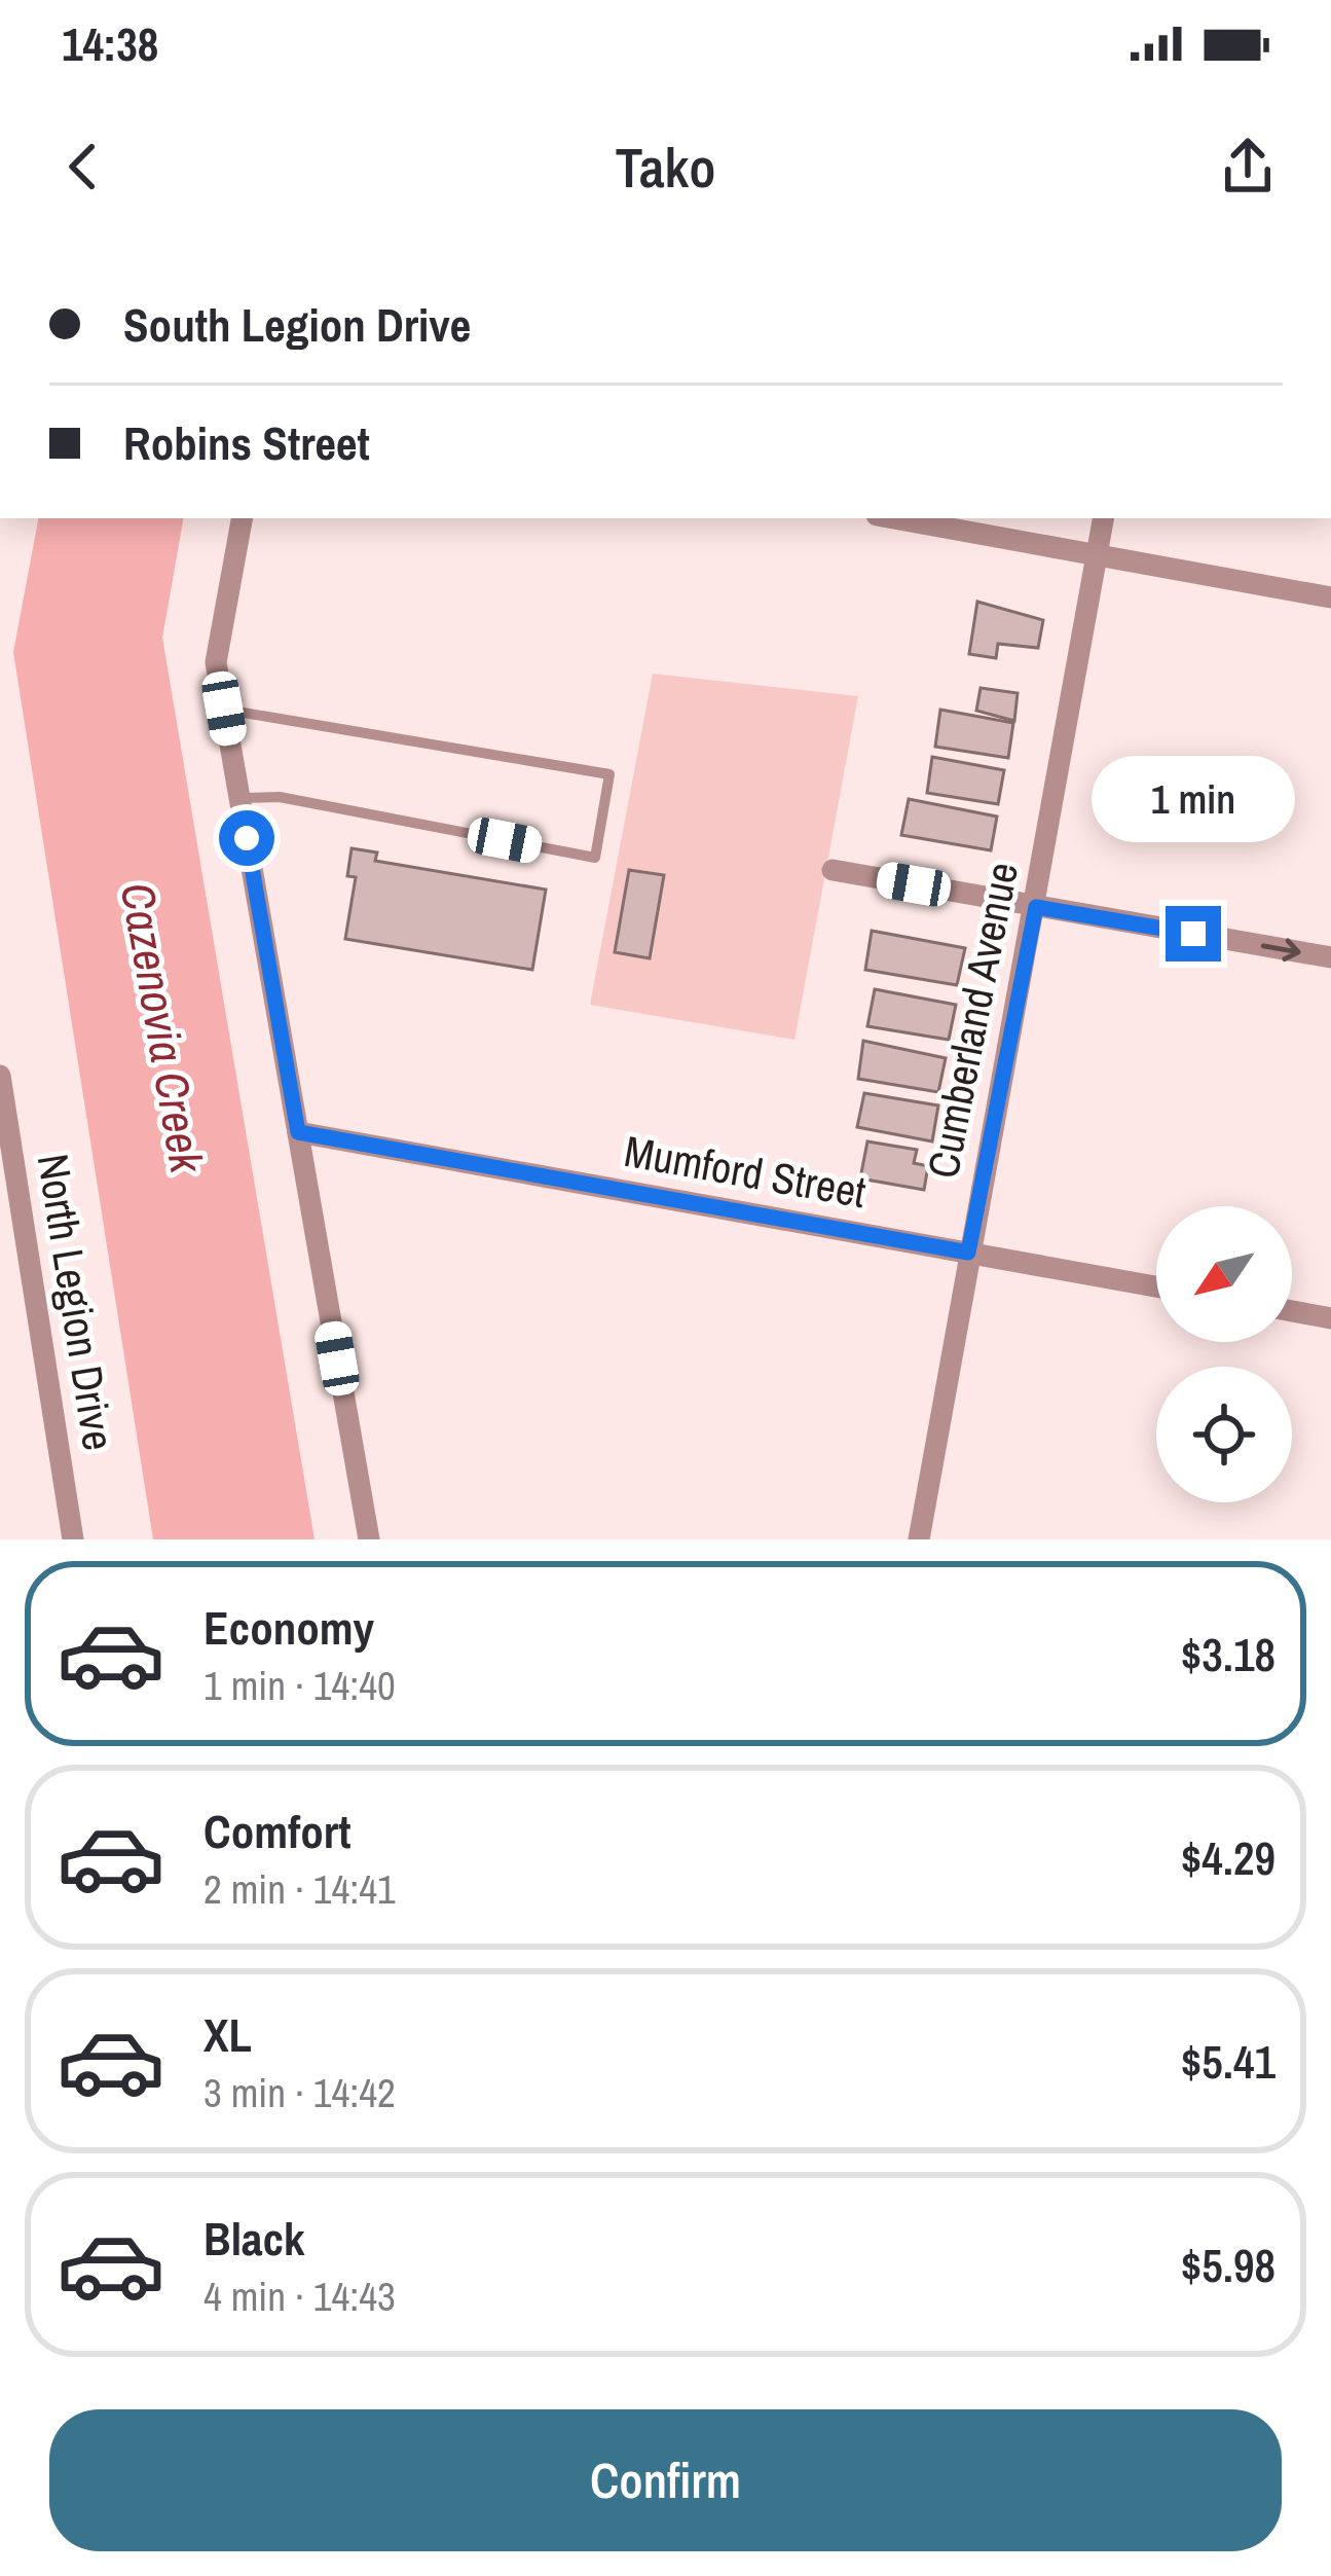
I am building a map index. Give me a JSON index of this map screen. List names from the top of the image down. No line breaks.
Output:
{"streets":{"street":["Cumberland Avenue","Mumford Street","North Legion Drive"]},"crossings":[["Cumberland Avenue","Mumford Street"]],"water":["Cazenovia Creek"],"north":"bottom left","page":{"status":"14:38","header":"Tako","banner":["South Legion Drive","Robins Street"],"bubble":"1 min","list":[{"name":"Economy","note":"1 min · 14:40","value":"$3.18"},{"name":"Comfort","note":"2 min · 14:41","value":"$4.29"},{"name":"XL","note":"3 min · 14:42","value":"$5.41"},{"name":"Black","note":"4 min · 14:43","value":"$5.98"}],"buttons":"Confirm"}}
